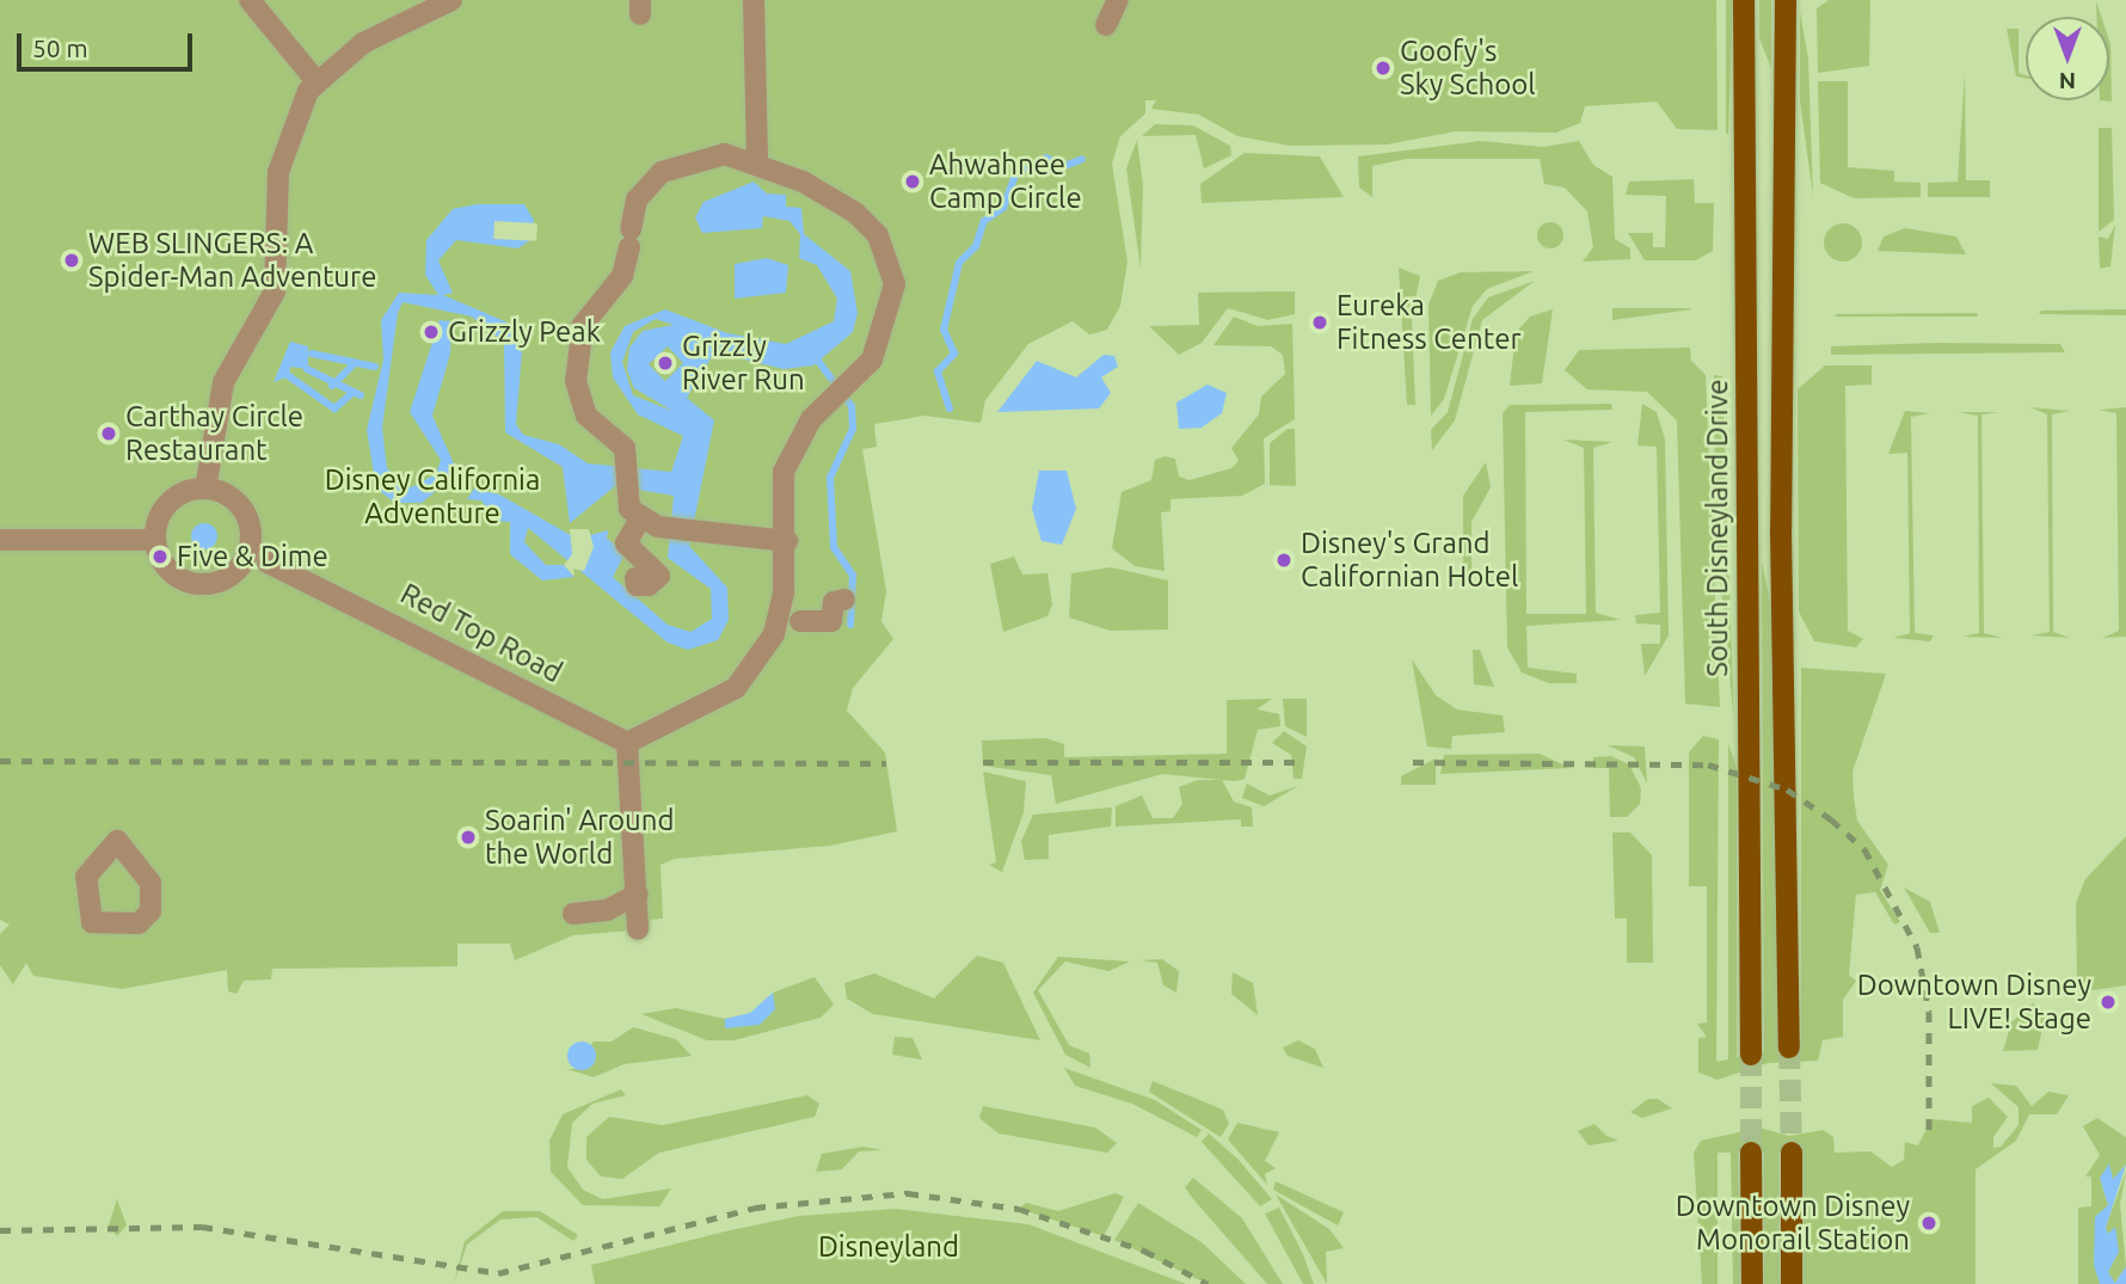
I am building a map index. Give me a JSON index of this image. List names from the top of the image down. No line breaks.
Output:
{"streets":{"main road":["South Disneyland Drive"],"street":["Red Top Road"]},"parks":["Disney California Adventure","Disneyland"],"places":["Goofy's Sky School","Ahwahnee Camp Circle","WEB SLINGERS: A Spider-Man Adventure","Eureka Fitness Center","Grizzly Peak","Grizzly River Run","Carthay Circle Restaurant","Five & Dime","Disney's Grand Californian Hotel","Soarin' Around the World","Downtown Disney LIVE! Stage","Downtown Disney Monorail Station"],"scale_bar":"50 m","north":"bottom"}
